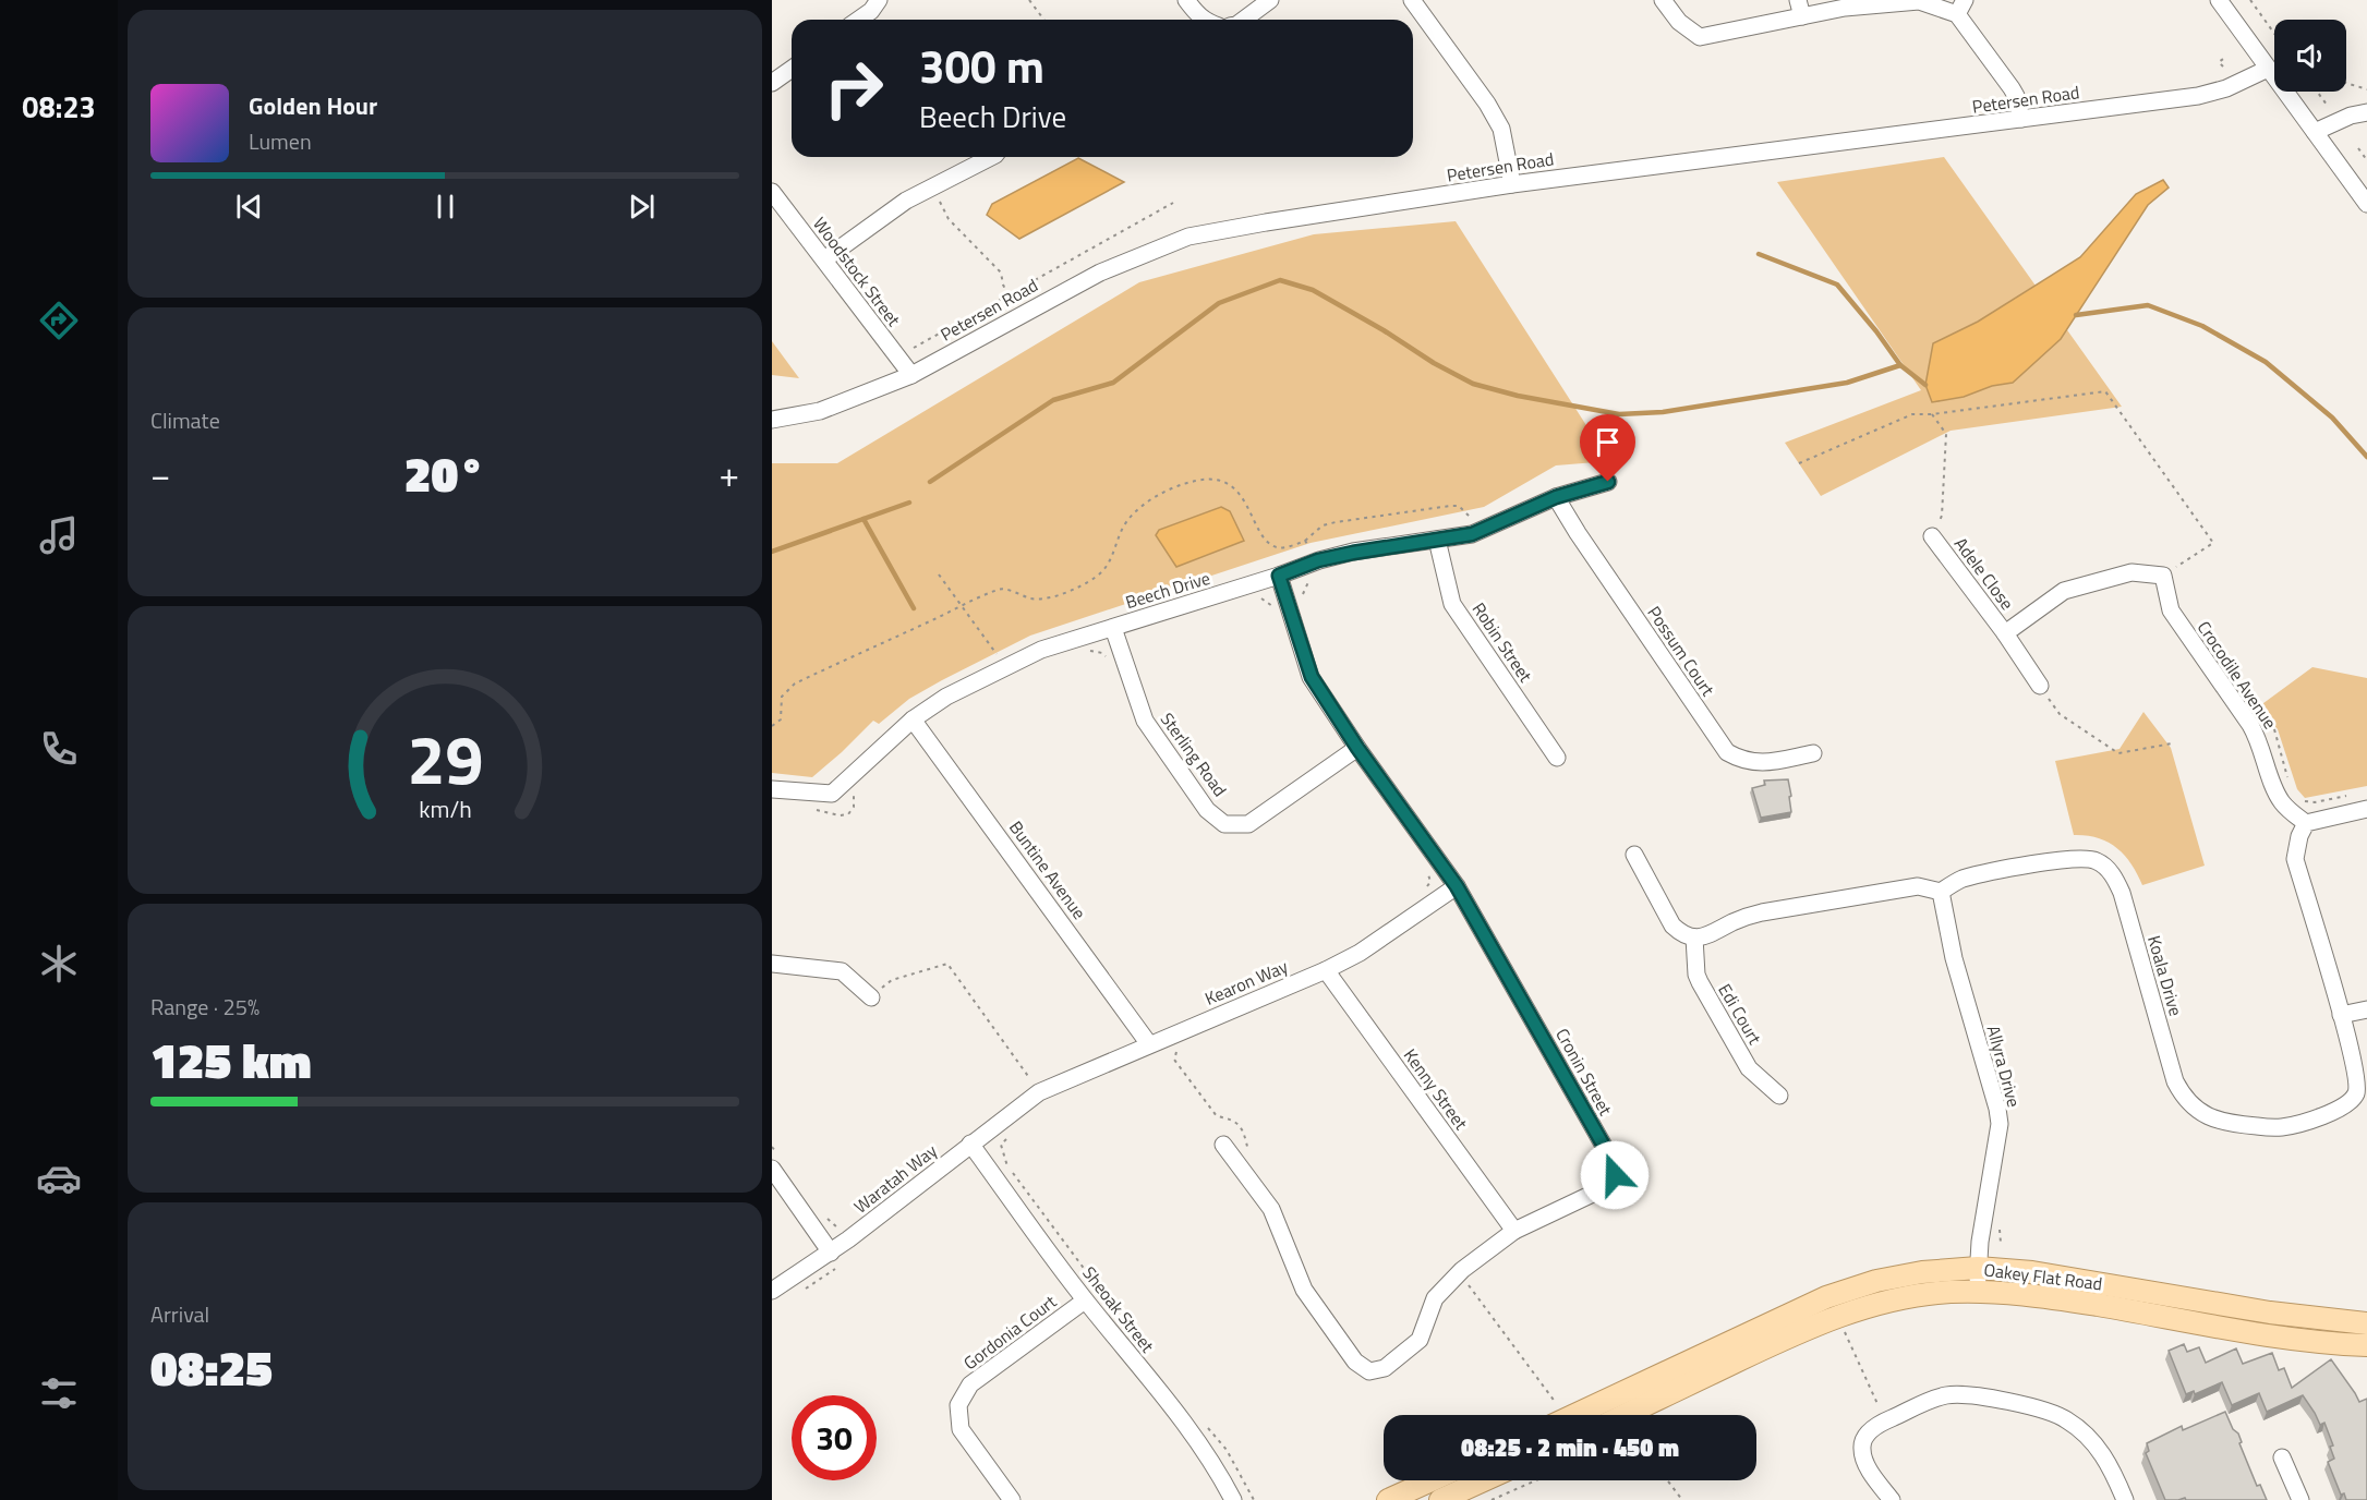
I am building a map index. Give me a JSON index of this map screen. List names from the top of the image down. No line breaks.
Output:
{"streets":{"main road":["Oakey Flat Road"],"street":["Petersen Road","Woodstock Street","Adele Close","Beech Drive","Robin Street","Possum Court","Crocodile Avenue","Sterling Road","Buntine Avenue","Koala Drive","Kearon Way","Edi Court","Allyra Drive","Cronin Street","Kenny Street","Waratah Way","Sheoak Street","Gordonia Court"]},"crossings":[["Petersen Road","Woodstock Street"],["Beech Drive","Robin Street"],["Beech Drive","Possum Court"],["Beech Drive","Sterling Road"],["Beech Drive","Buntine Avenue"],["Beech Drive","Cronin Street"],["Crocodile Avenue","Koala Drive"],["Sterling Road","Cronin Street"],["Buntine Avenue","Kearon Way"],["Koala Drive","Allyra Drive"],["Kearon Way","Cronin Street"],["Kearon Way","Kenny Street"],["Kearon Way","Waratah Way"],["Allyra Drive","Oakey Flat Road"],["Cronin Street","Kenny Street"],["Waratah Way","Sheoak Street"],["Sheoak Street","Gordonia Court"]],"page":{"tabs":"08:23","turn":["300 m","Beech Drive"],"song":["Golden Hour","Lumen"],"tile":["Climate",["Range · 25%","125 km"],["Arrival","08:25"]],"heat":["−","20°","+"],"limit":"30","trip":"08:25 · 2 min · 450 m","gauge":["29","km/h"]}}
